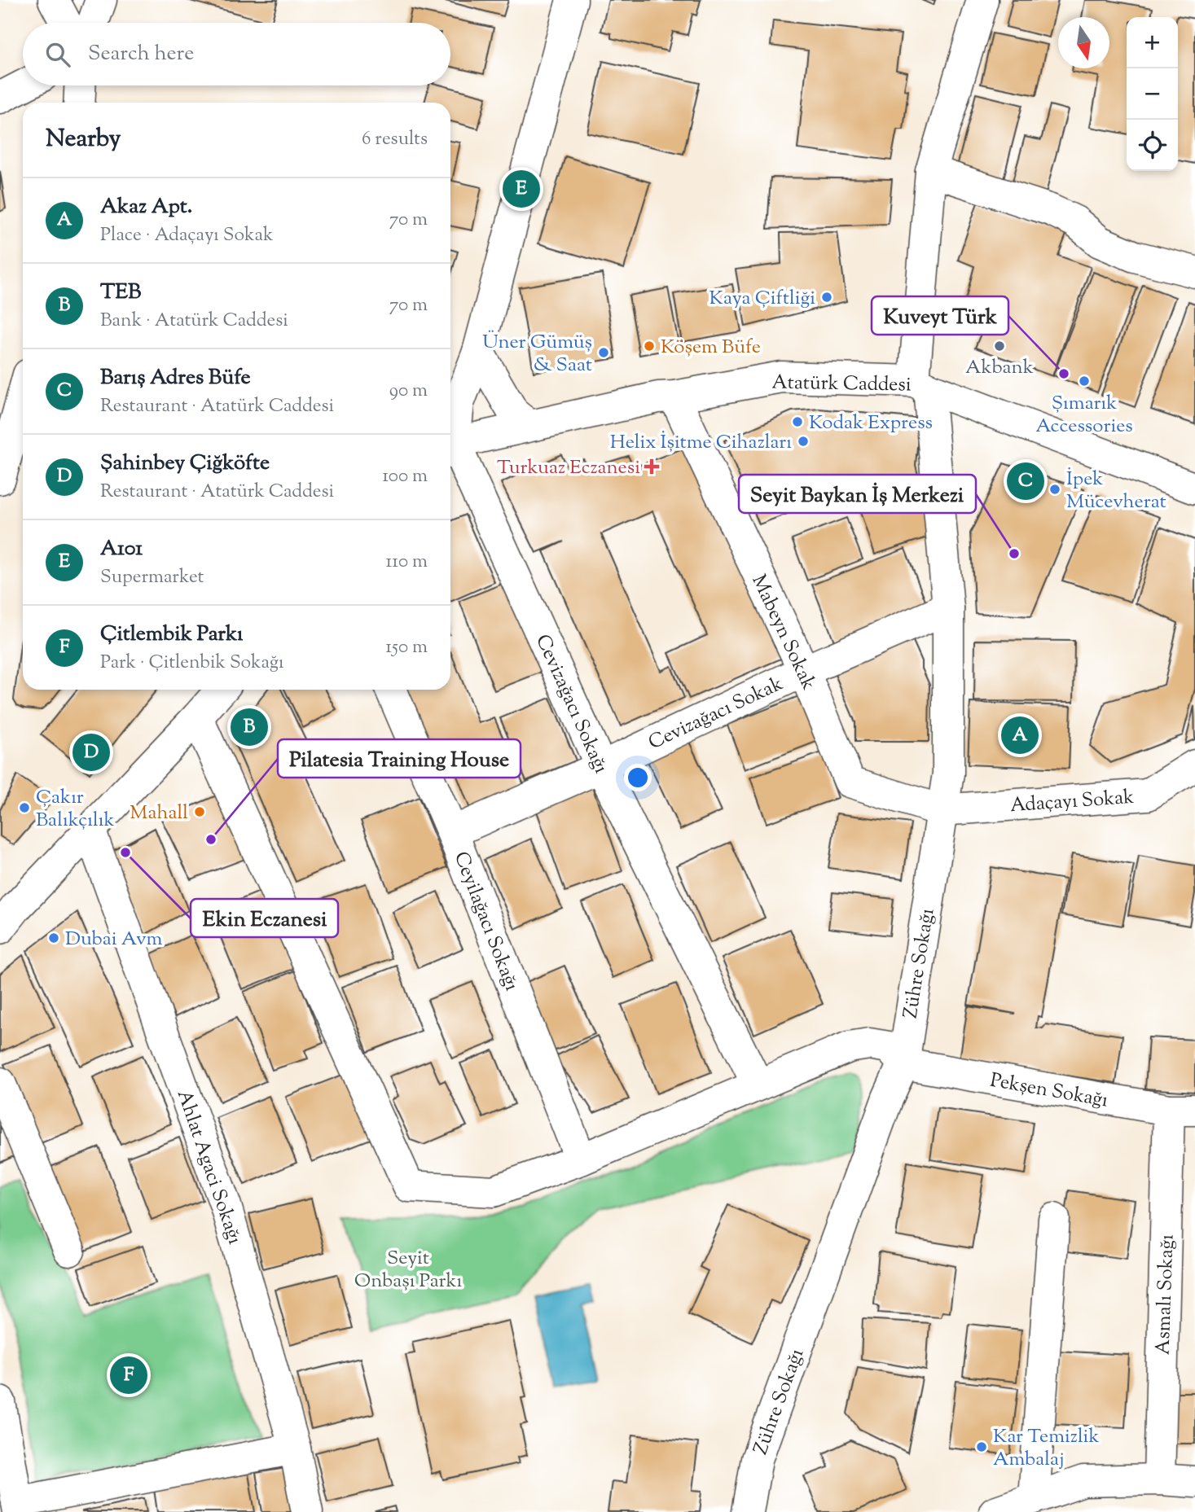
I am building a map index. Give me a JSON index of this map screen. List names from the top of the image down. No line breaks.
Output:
{"streets":{"street":["Atatürk Caddesi","Mabeyn Sokak","Cevizağacı Sokağı","Cevizağacı Sokak","Adaçayı Sokak","Ceyilağacı Sokağı","Zühre Sokağı","Pekşen Sokağı","Ahlat Agaci Sokağı","Asmalı Sokağı"]},"crossings":[["Atatürk Caddesi","Mabeyn Sokak"],["Atatürk Caddesi","Zühre Sokağı"],["Mabeyn Sokak","Cevizağacı Sokak"],["Mabeyn Sokak","Adaçayı Sokak"],["Mabeyn Sokak","Zühre Sokağı"],["Cevizağacı Sokağı","Cevizağacı Sokak"],["Cevizağacı Sokak","Ceyilağacı Sokağı"],["Cevizağacı Sokak","Zühre Sokağı"],["Adaçayı Sokak","Zühre Sokağı"],["Zühre Sokağı","Pekşen Sokağı"],["Pekşen Sokağı","Asmalı Sokağı"]],"parks":["Seyit Onbaşı Parkı"],"places":{"other":["Kaya Çiftliği","Köşem Büfe","Akbank","Üner Gümüş & Saat","Kuveyt Türk","Şımarık Accessories","Kodak Express","Helix İşitme Cihazları","İpek Mücevherat","Seyit Baykan İş Merkezi","Çakır Balıkçılık","Mahall","Pilatesia Training House","Ekin Eczanesi","Dubai Avm","Kar Temizlik Ambalaj"],"health":["Turkuaz Eczanesi"]},"north":"bottom","page":{"map_buttons":["+","−"],"search":"Search here","heading":["Nearby","6 results"],"pins":["E","C","B","A","D","F"],"list":[{"mark":"A","name":"Akaz Apt.","note":"Place · Adaçayı Sokak","value":"70 m"},{"mark":"B","name":"TEB","note":"Bank · Atatürk Caddesi","value":"70 m"},{"mark":"C","name":"Barış Adres Büfe","note":"Restaurant · Atatürk Caddesi","value":"90 m"},{"mark":"D","name":"Şahinbey Çiğköfte","note":"Restaurant · Atatürk Caddesi","value":"100 m"},{"mark":"E","name":"A101","note":"Supermarket","value":"110 m"},{"mark":"F","name":"Çitlembik Parkı","note":"Park · Çitlenbik Sokağı","value":"150 m"}]}}
